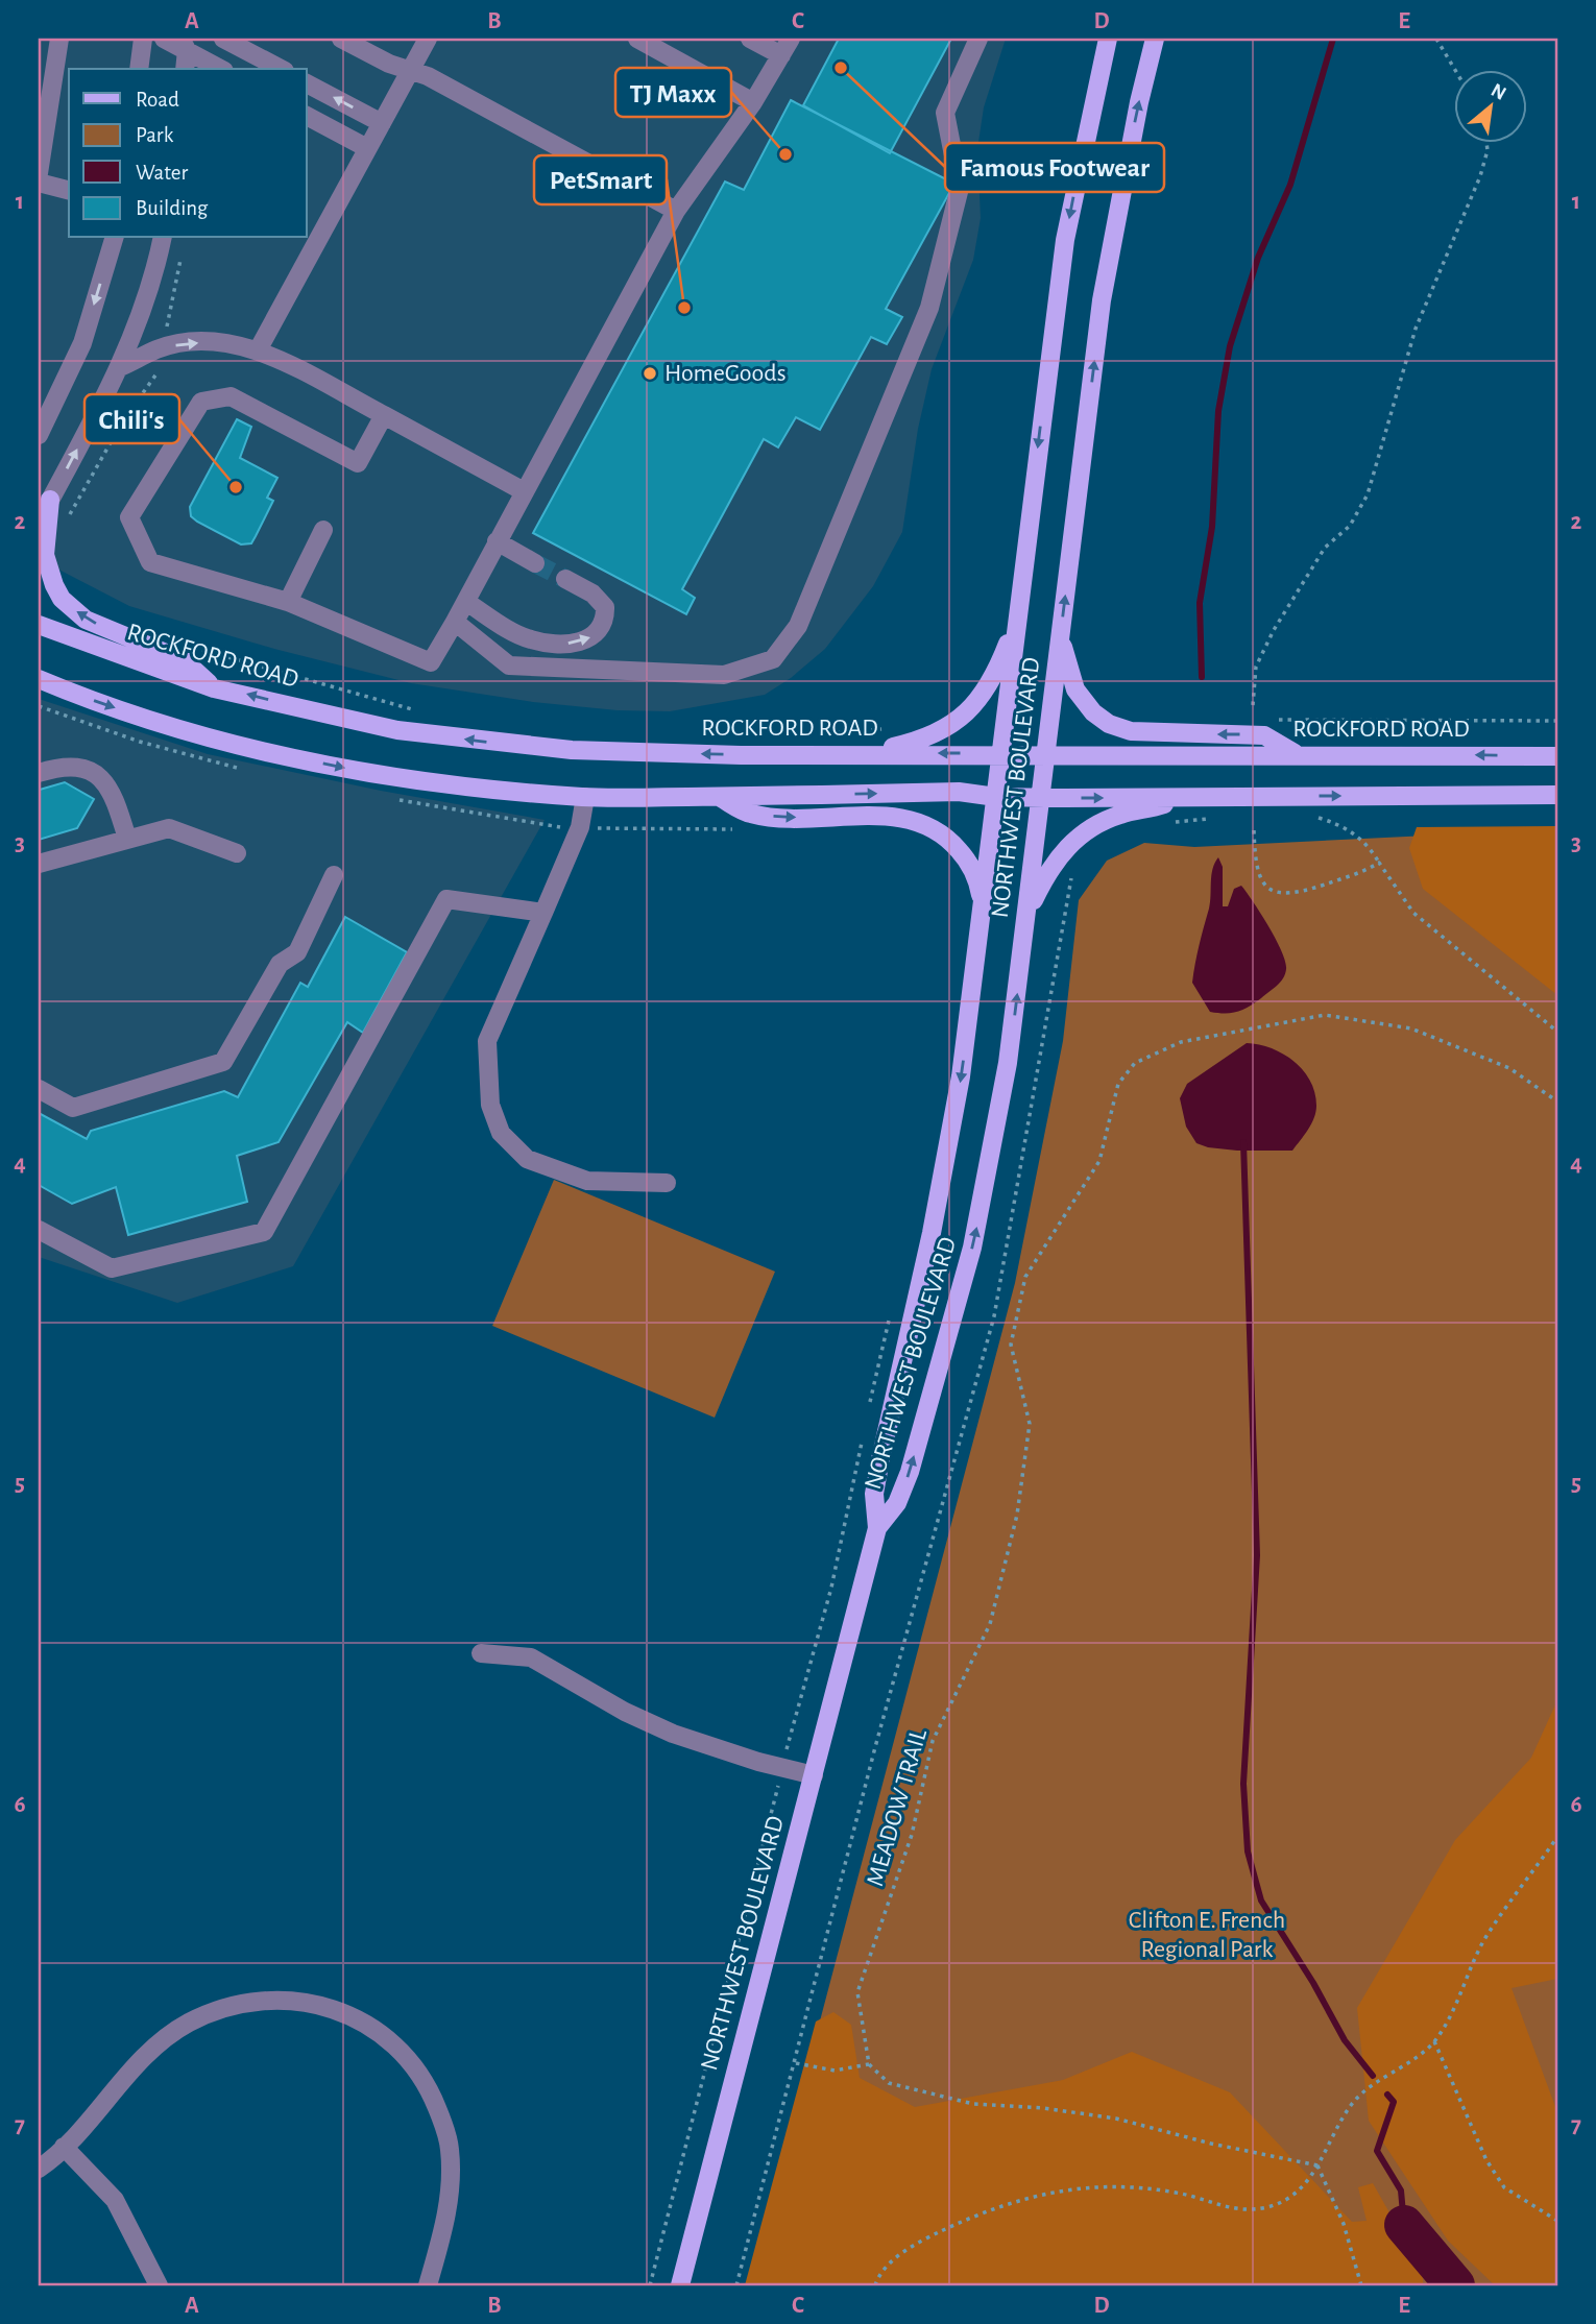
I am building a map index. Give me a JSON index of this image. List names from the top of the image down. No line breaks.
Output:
{"streets":{"main road":["ROCKFORD ROAD","NORTHWEST BOULEVARD"],"path":["MEADOW TRAIL"]},"crossings":[["ROCKFORD ROAD","NORTHWEST BOULEVARD"]],"parks":["Clifton E. French Regional Park"],"places":["Famous Footwear","TJ Maxx","PetSmart","HomeGoods","Chili's"],"legend":["Road","Park","Water","Building"],"north":"top right","grid":{"columns":["A","B","C","D","E"],"rows":["1","2","3","4","5","6","7"]}}
